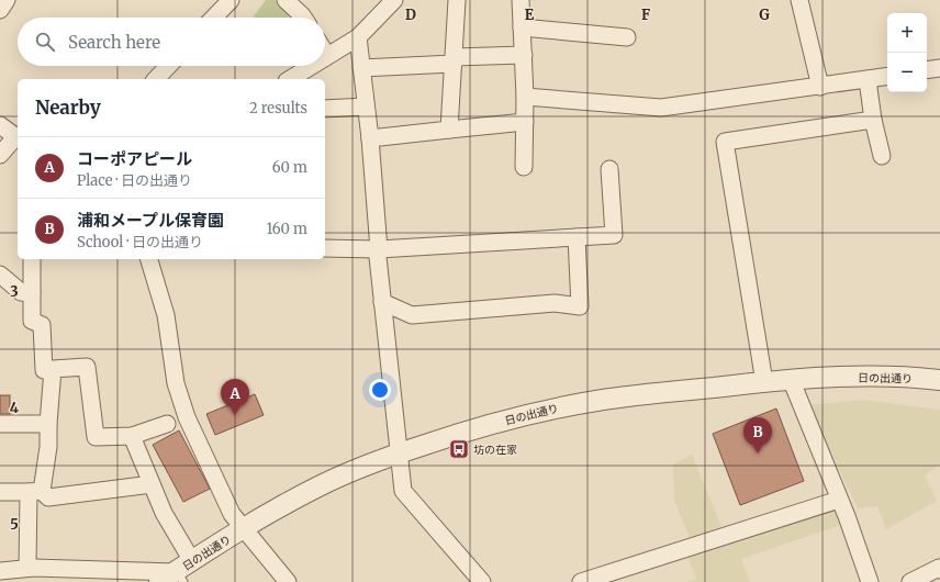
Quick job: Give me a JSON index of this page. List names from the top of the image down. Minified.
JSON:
{"streets":{"street":["日の出通り"]},"places":{"bus stop":["坊の在家"]},"page":{"map_buttons":["+","−"],"search":"Search here","heading":["Nearby","2 results"],"list":[{"mark":"A","name":"コーポアピール","note":"Place · 日の出通り","value":"60 m"},{"mark":"B","name":"浦和メープル保育園","note":"School · 日の出通り","value":"160 m"}],"pins":["A","B"]},"grid":{"columns":["D","E","F","G"],"rows":["3","4","5"]}}
